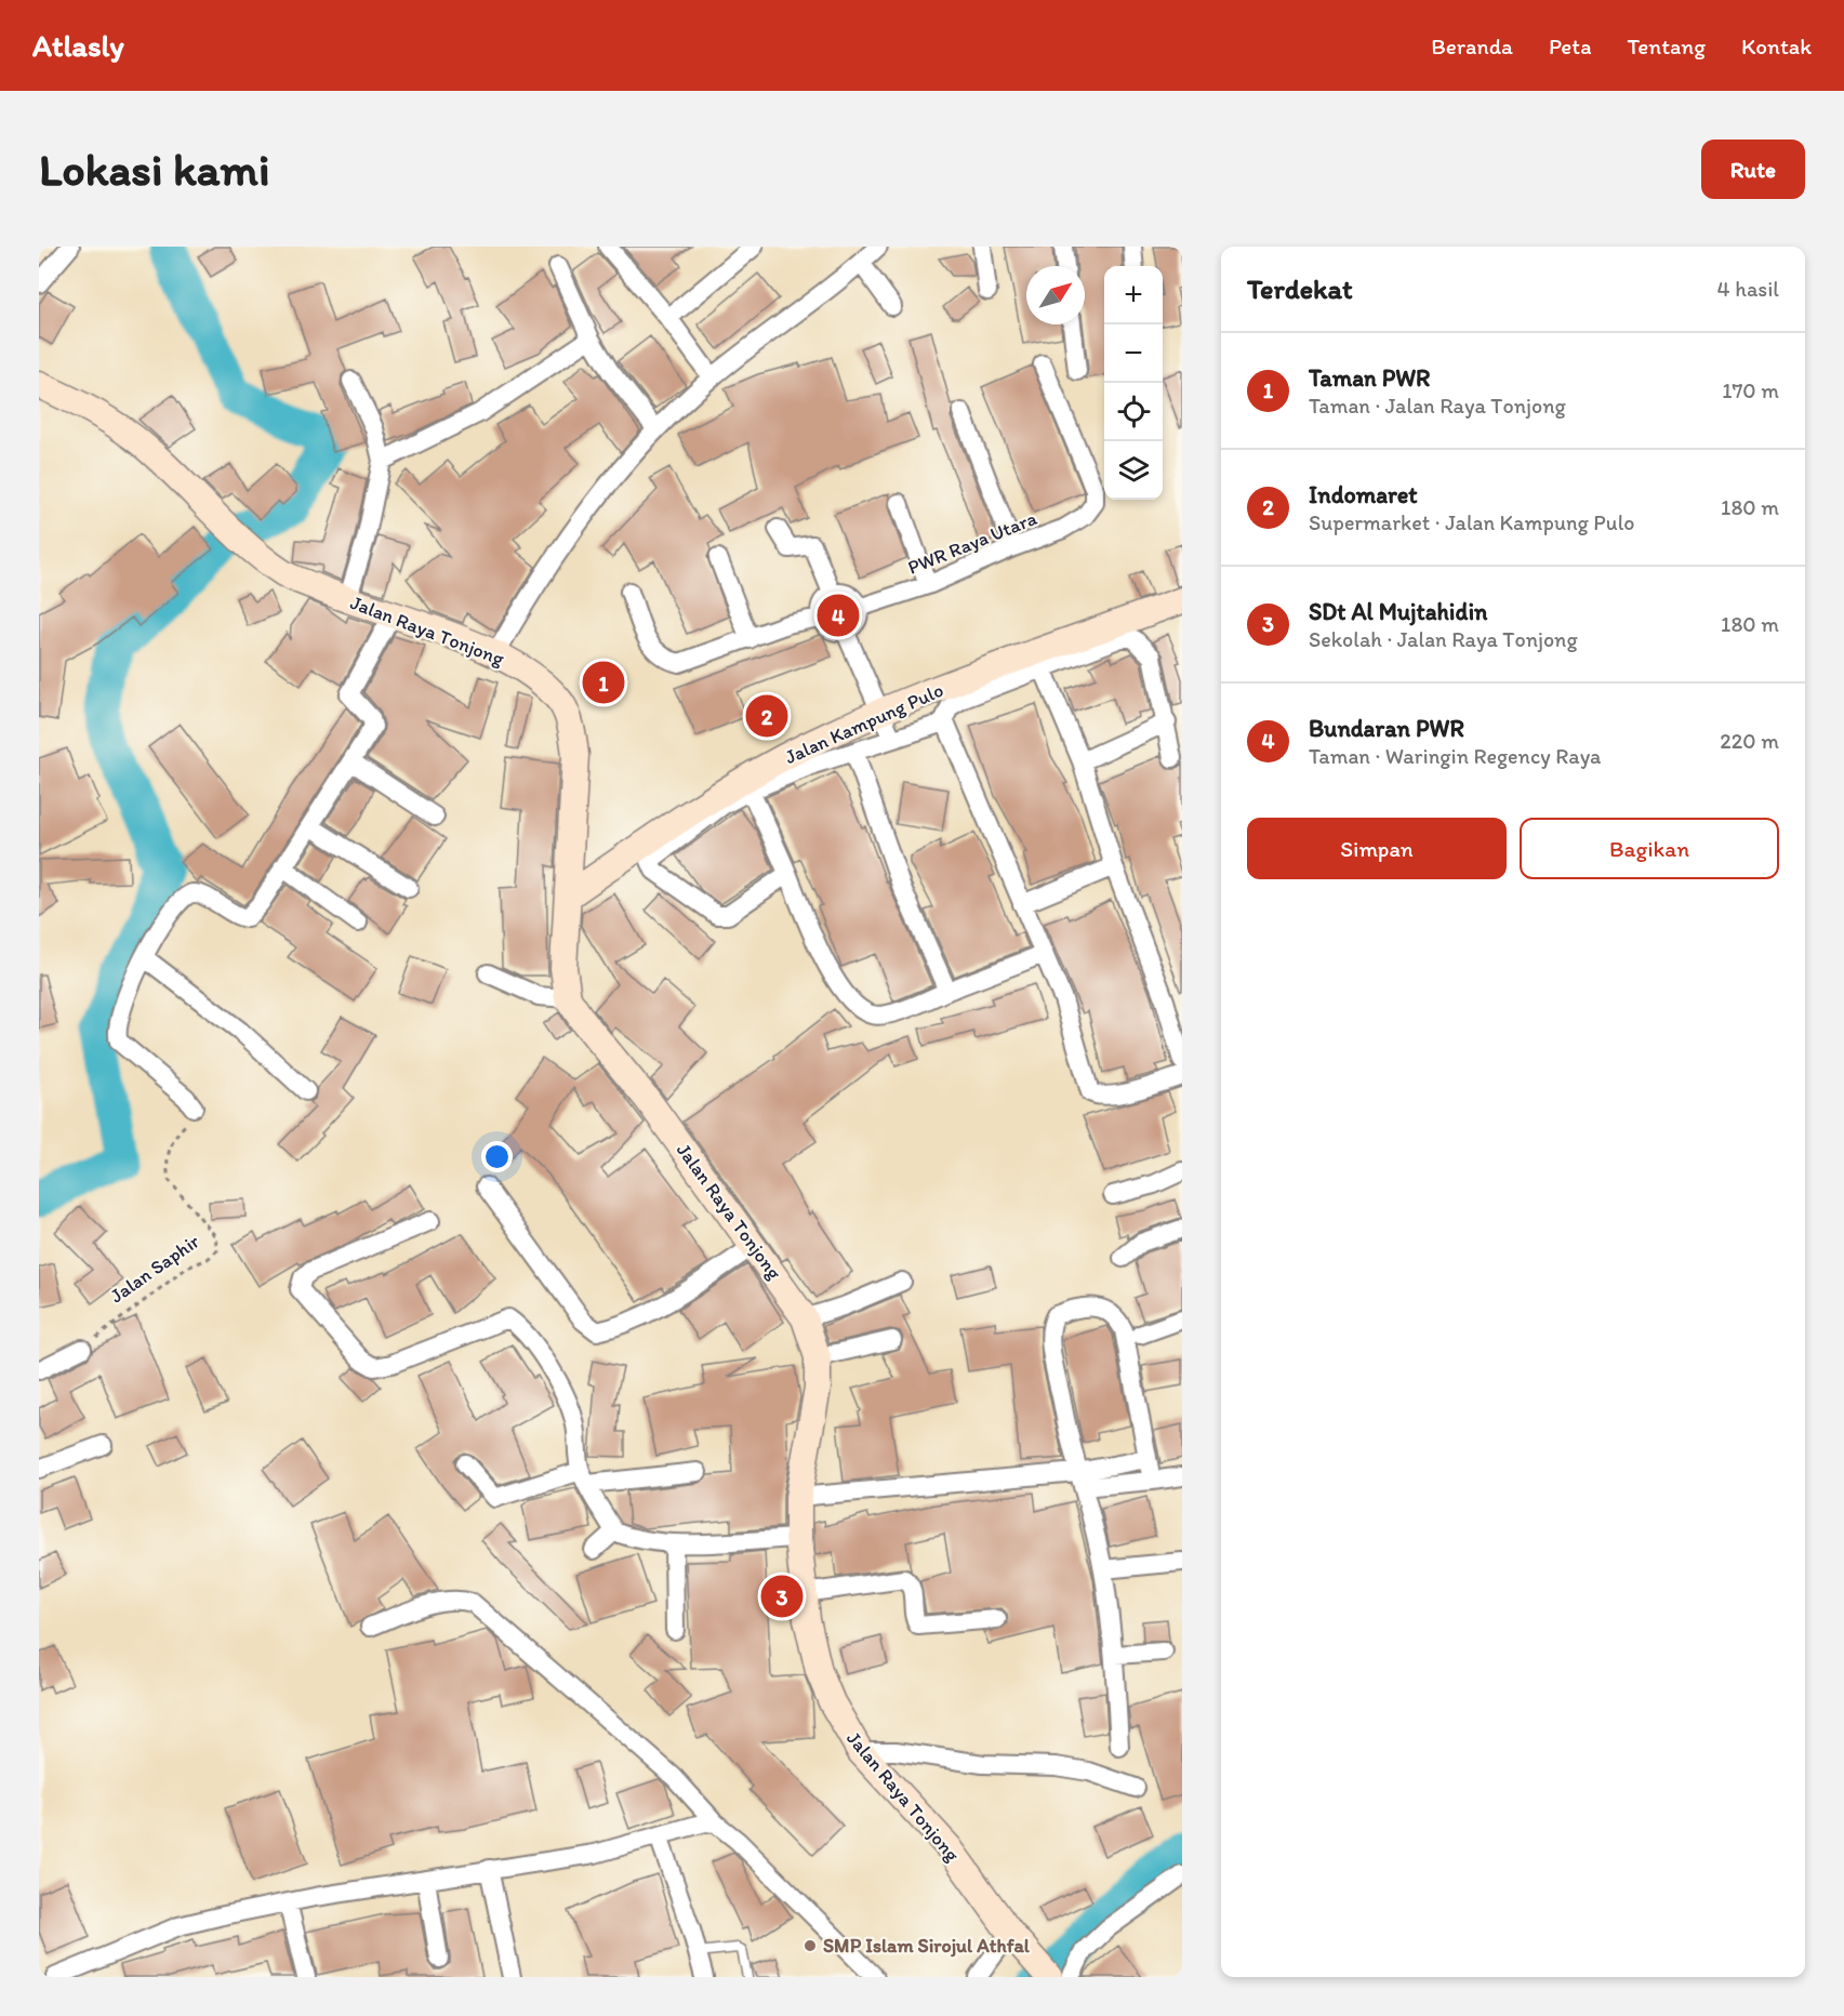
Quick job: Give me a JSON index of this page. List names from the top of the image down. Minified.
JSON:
{"streets":{"main road":["Jalan Raya Tonjong","Jalan Kampung Pulo"],"street":["PWR Raya Utara"],"path":["Jalan Saphir"]},"crossings":[["Jalan Raya Tonjong","Jalan Kampung Pulo"]],"places":["SMP Islam Sirojul Athfal"],"north":"top right","page":{"header":"Atlasly","nav":["Beranda","Peta","Tentang","Kontak"],"buttons":["Rute",["Simpan","Bagikan"]],"title":"Lokasi kami","heading":["Terdekat","4 hasil"],"map_buttons":["+","−"],"list":[{"mark":"1","name":"Taman PWR","note":"Taman · Jalan Raya Tonjong","value":"170 m"},{"mark":"2","name":"Indomaret","note":"Supermarket · Jalan Kampung Pulo","value":"180 m"},{"mark":"3","name":"SDt Al Mujtahidin","note":"Sekolah · Jalan Raya Tonjong","value":"180 m"},{"mark":"4","name":"Bundaran PWR","note":"Taman · Waringin Regency Raya","value":"220 m"}],"pins":["4","1","2","3"]}}
